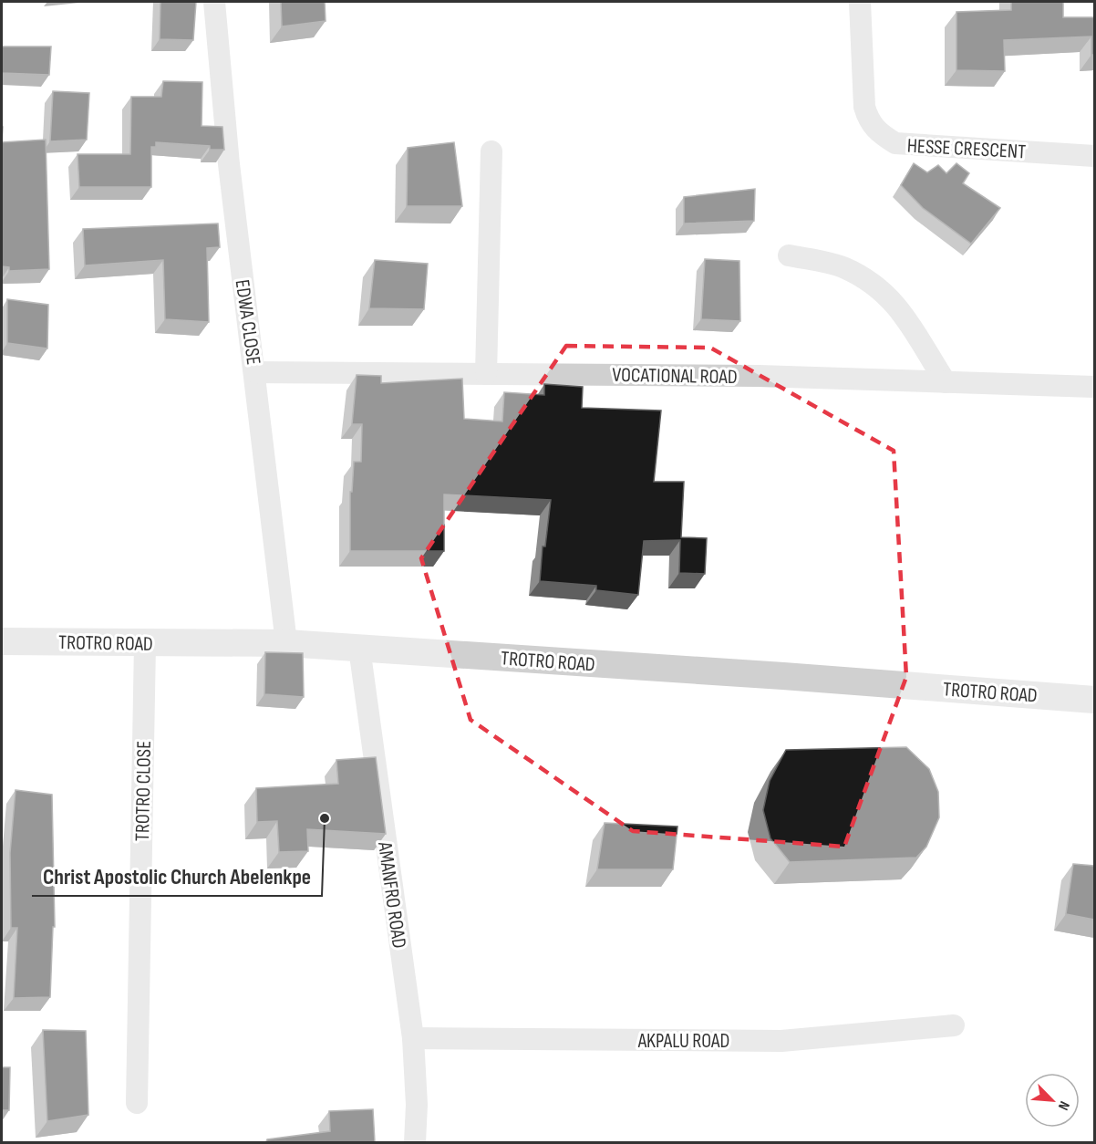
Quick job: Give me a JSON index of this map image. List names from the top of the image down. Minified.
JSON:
{"streets":{"street":["HESSE CRESCENT","EDWA CLOSE","VOCATIONAL ROAD","TROTRO ROAD","TROTRO CLOSE","AMANFRO ROAD","AKPALU ROAD"]},"crossings":[["EDWA CLOSE","VOCATIONAL ROAD"],["EDWA CLOSE","TROTRO ROAD"],["TROTRO ROAD","TROTRO CLOSE"],["TROTRO ROAD","AMANFRO ROAD"],["AMANFRO ROAD","AKPALU ROAD"]],"places":["Christ Apostolic Church Abelenkpe"],"north":"bottom right"}
